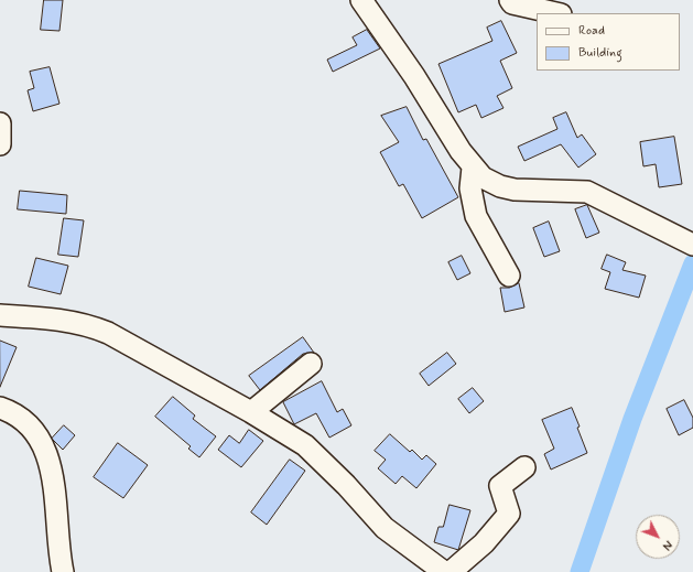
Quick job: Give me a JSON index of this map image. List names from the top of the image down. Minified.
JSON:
{"legend":["Road","Building"],"north":"bottom right"}
